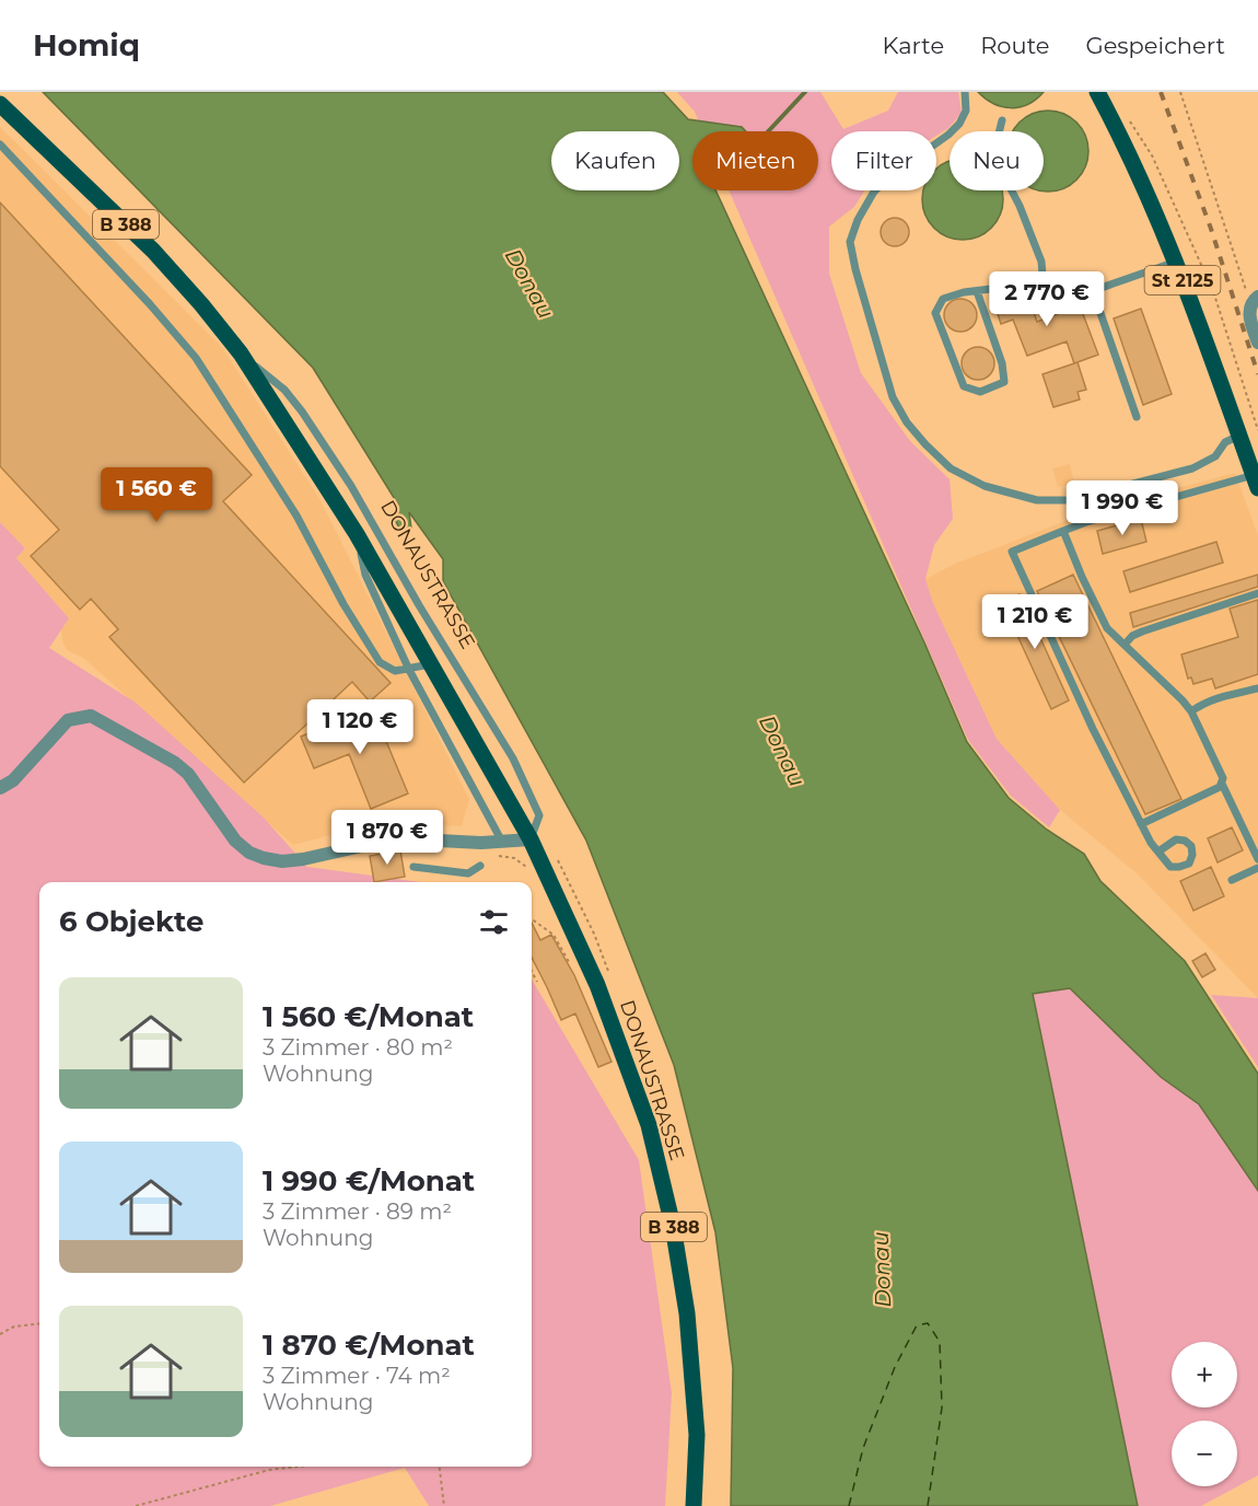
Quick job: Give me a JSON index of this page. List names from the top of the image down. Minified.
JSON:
{"streets":{"main road":["B 388","St 2125","DONAUSTRASSE"]},"water":["Donau"],"page":{"header":"Homiq","nav":["Karte","Route","Gespeichert"],"chip":["Kaufen","Mieten","Filter","Neu"],"price":["2 770 €","1 560 €","1 990 €","1 210 €","1 120 €","1 870 €"],"heading":"6 Objekte","list":[{"name":"1 560 €/Monat","note":"3 Zimmer · 80 m² · Wohnung"},{"name":"1 990 €/Monat","note":"3 Zimmer · 89 m² · Wohnung"},{"name":"1 870 €/Monat","note":"3 Zimmer · 74 m² · Wohnung"}],"map_buttons":["+","−"]}}
